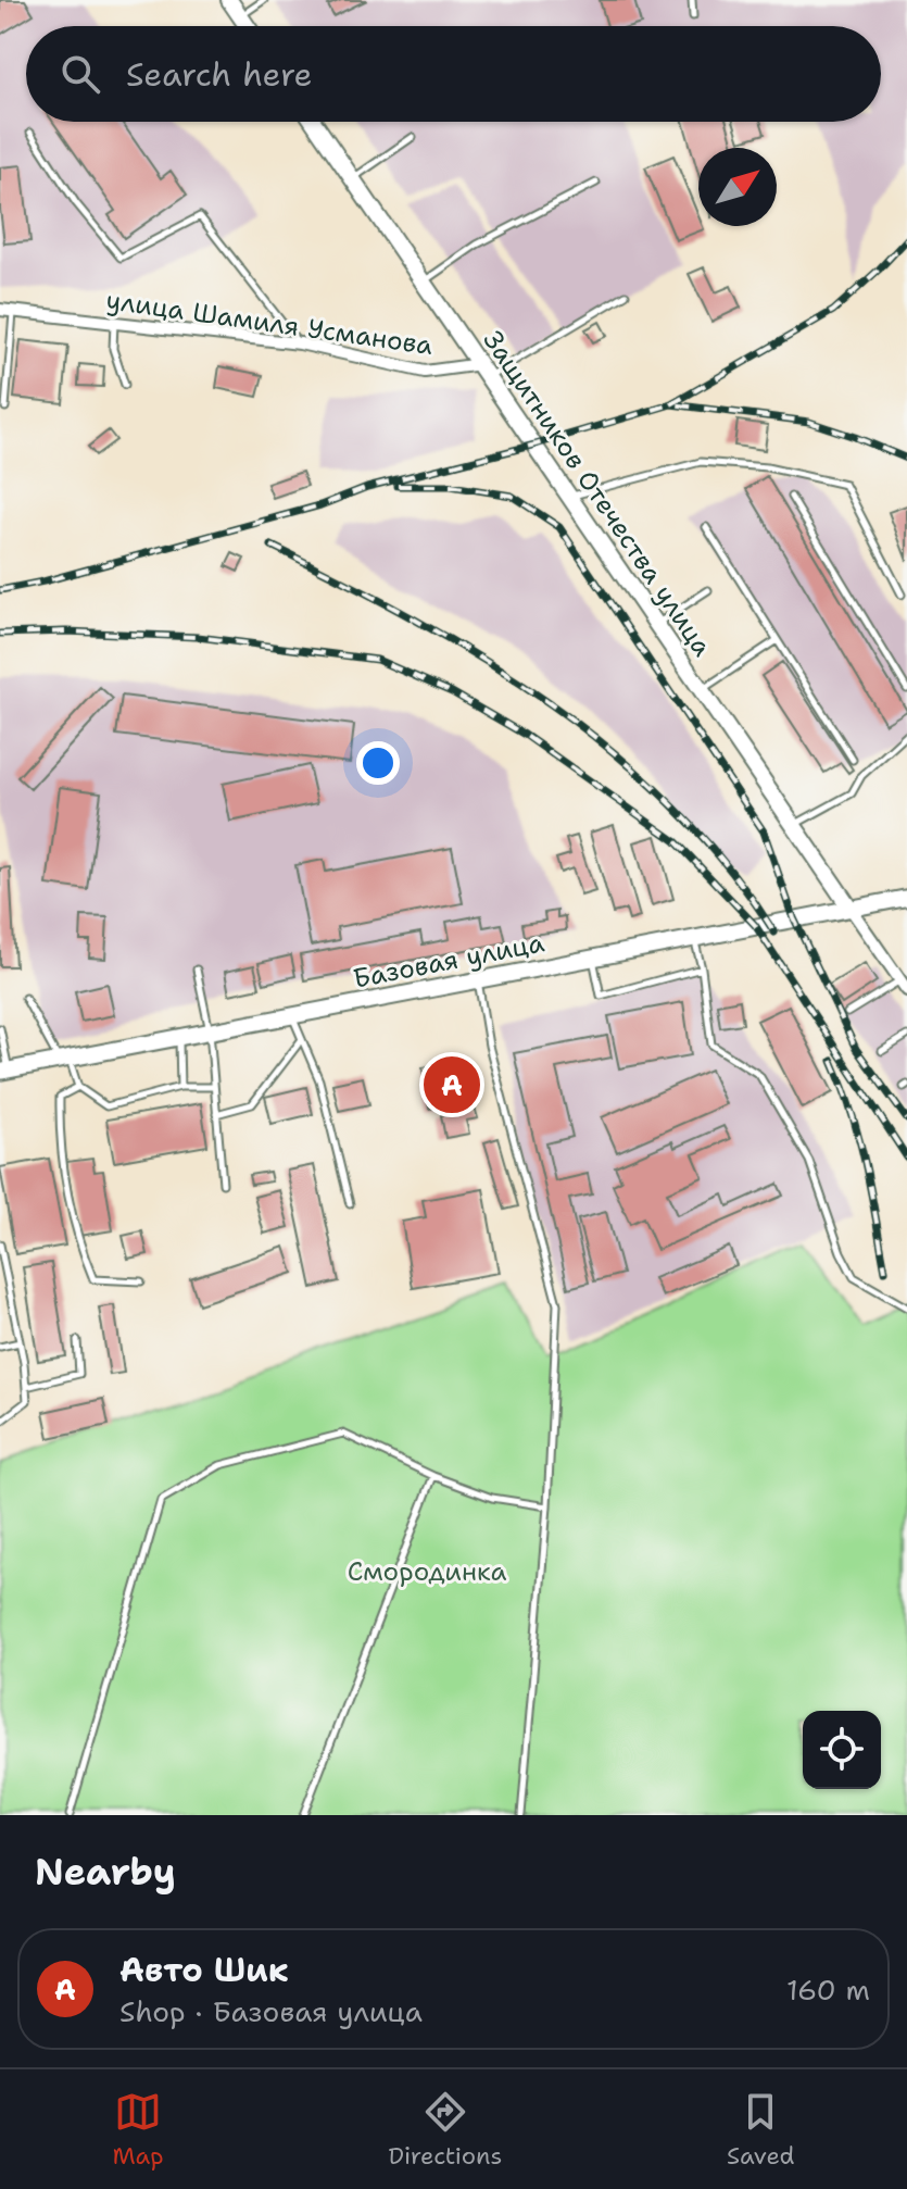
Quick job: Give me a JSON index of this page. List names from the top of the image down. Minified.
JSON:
{"streets":{"main road":["Защитников Отечества улица","Базовая улица"],"street":["улица Шамиля Усманова"]},"crossings":[["улица Шамиля Усманова","Защитников Отечества улица"],["Защитников Отечества улица","Базовая улица"]],"parks":["Смородинка"],"north":"top right","page":{"search":"Search here","pins":"A","heading":"Nearby","list":[{"mark":"A","name":"Авто Шик","note":"Shop · Базовая улица","value":"160 m"}],"nav":["Map","Directions","Saved"]}}
